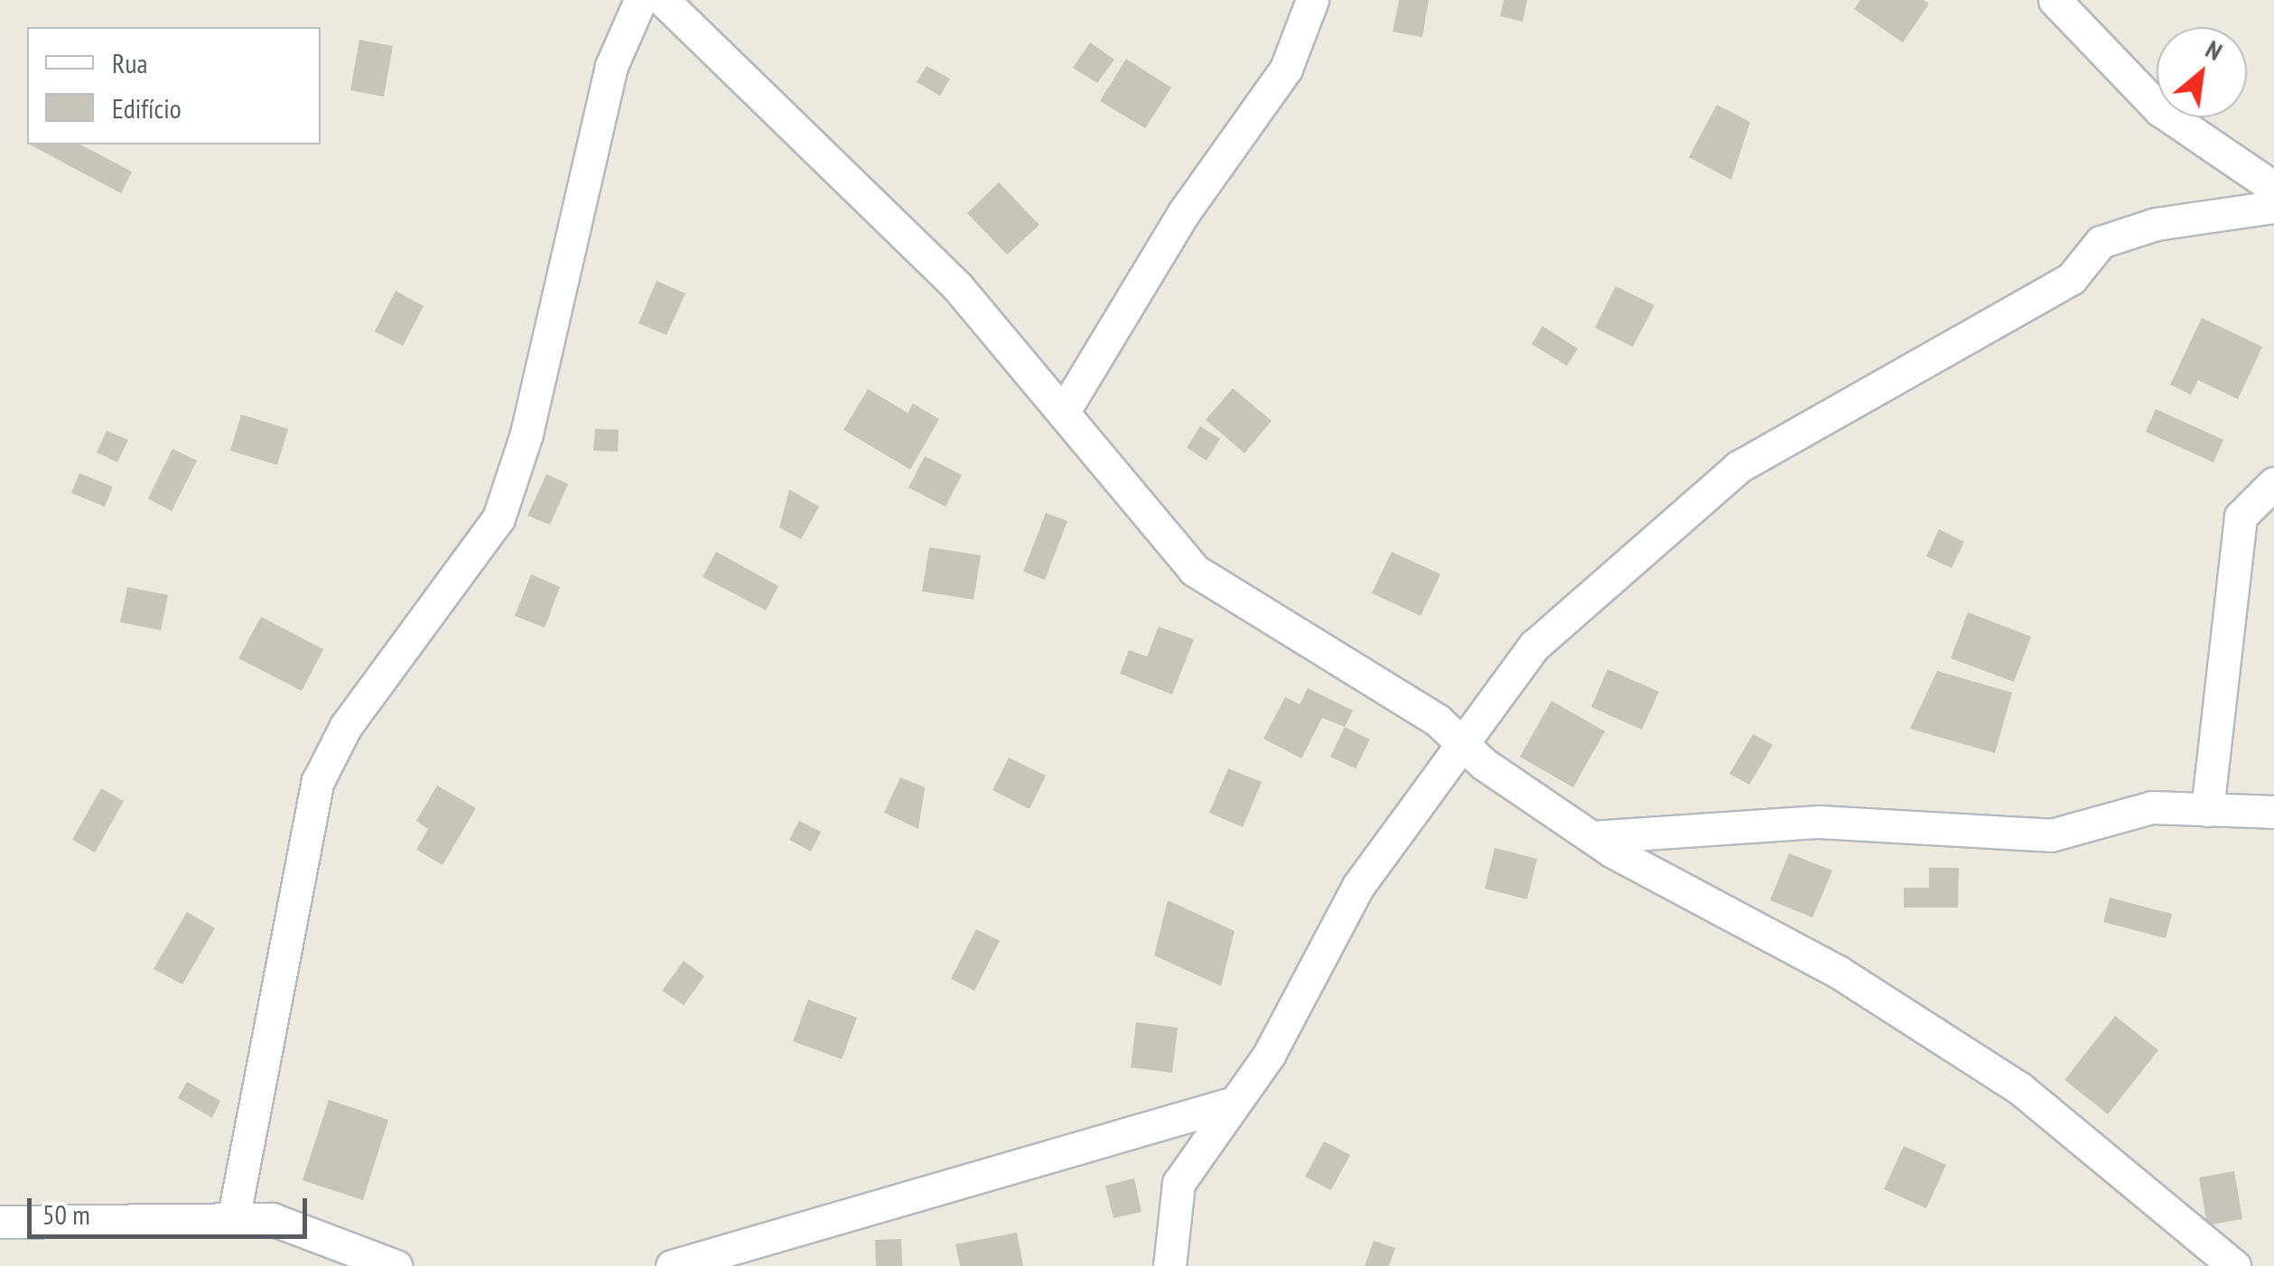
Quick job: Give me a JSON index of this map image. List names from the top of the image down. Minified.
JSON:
{"legend":["Rua","Edifício"],"scale_bar":"50 m","north":"top right"}
